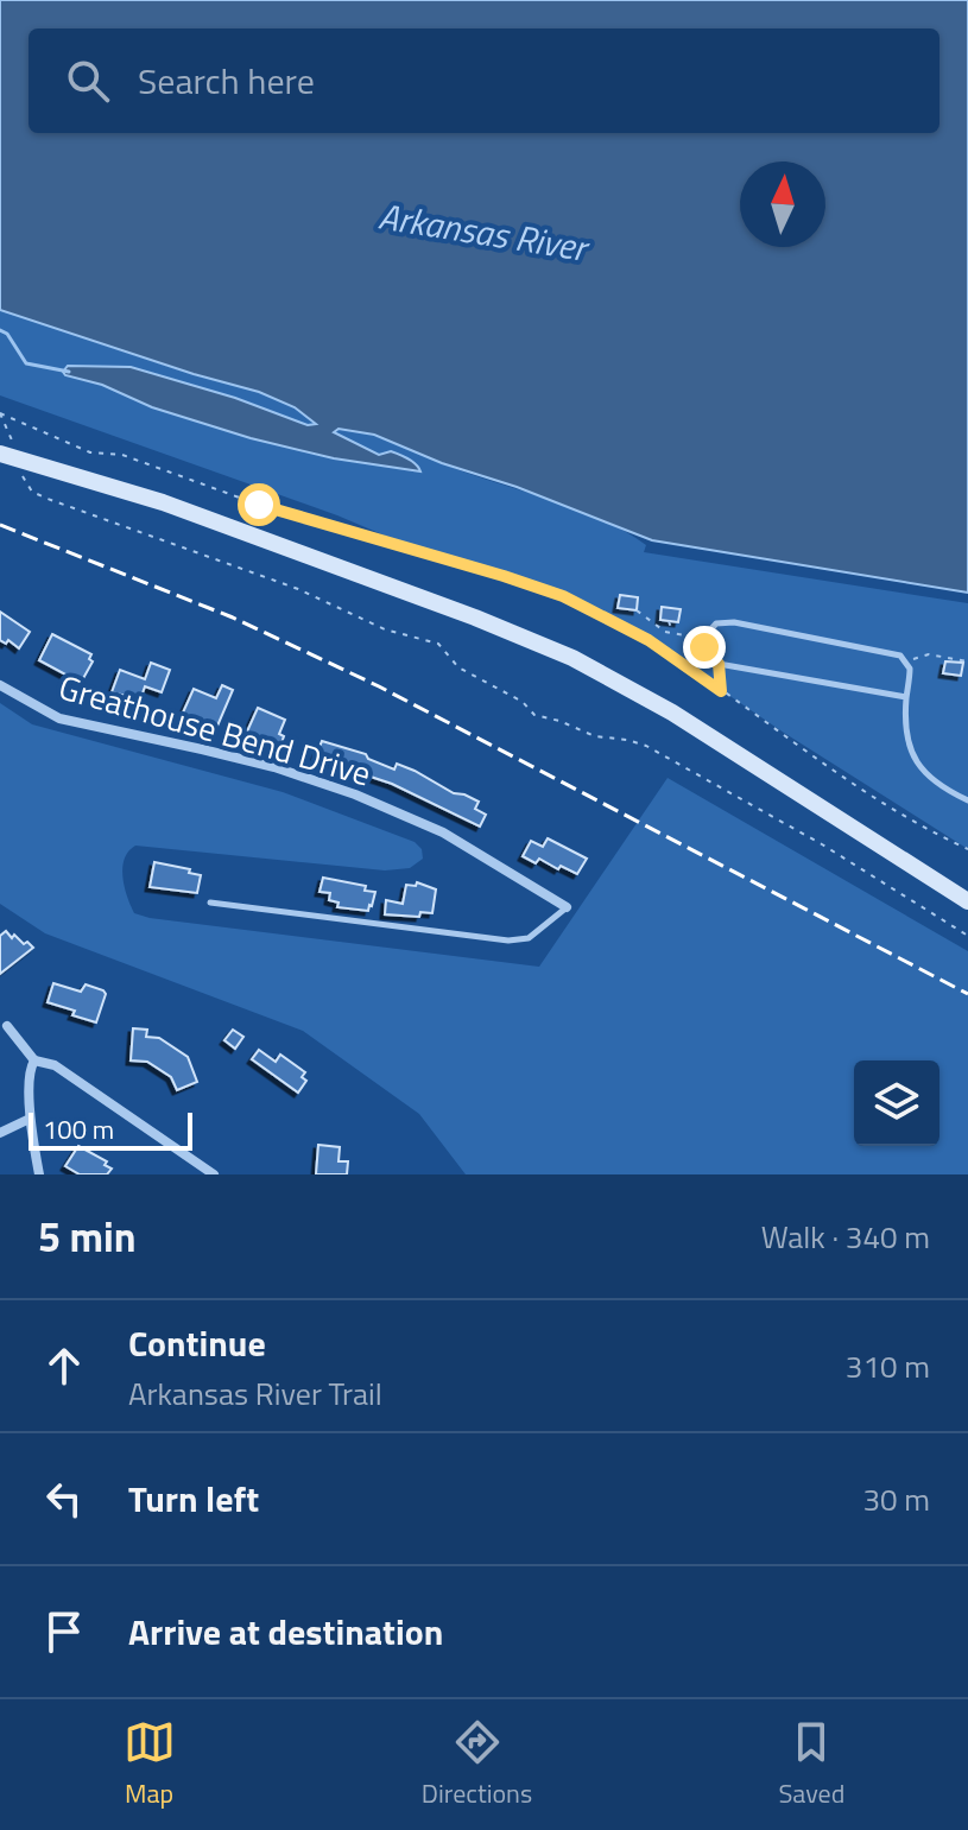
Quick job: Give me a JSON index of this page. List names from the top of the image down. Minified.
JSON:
{"streets":{"street":["Greathouse Bend Drive"]},"water":["Arkansas River"],"scale_bar":"100 m","north":"top","page":{"search":"Search here","scale":"100 m","heading":["5 min","Walk · 340 m"],"list":[["Continue","Arkansas River Trail","310 m"],["Turn left","30 m"],"Arrive at destination"],"nav":["Map","Directions","Saved"]}}
